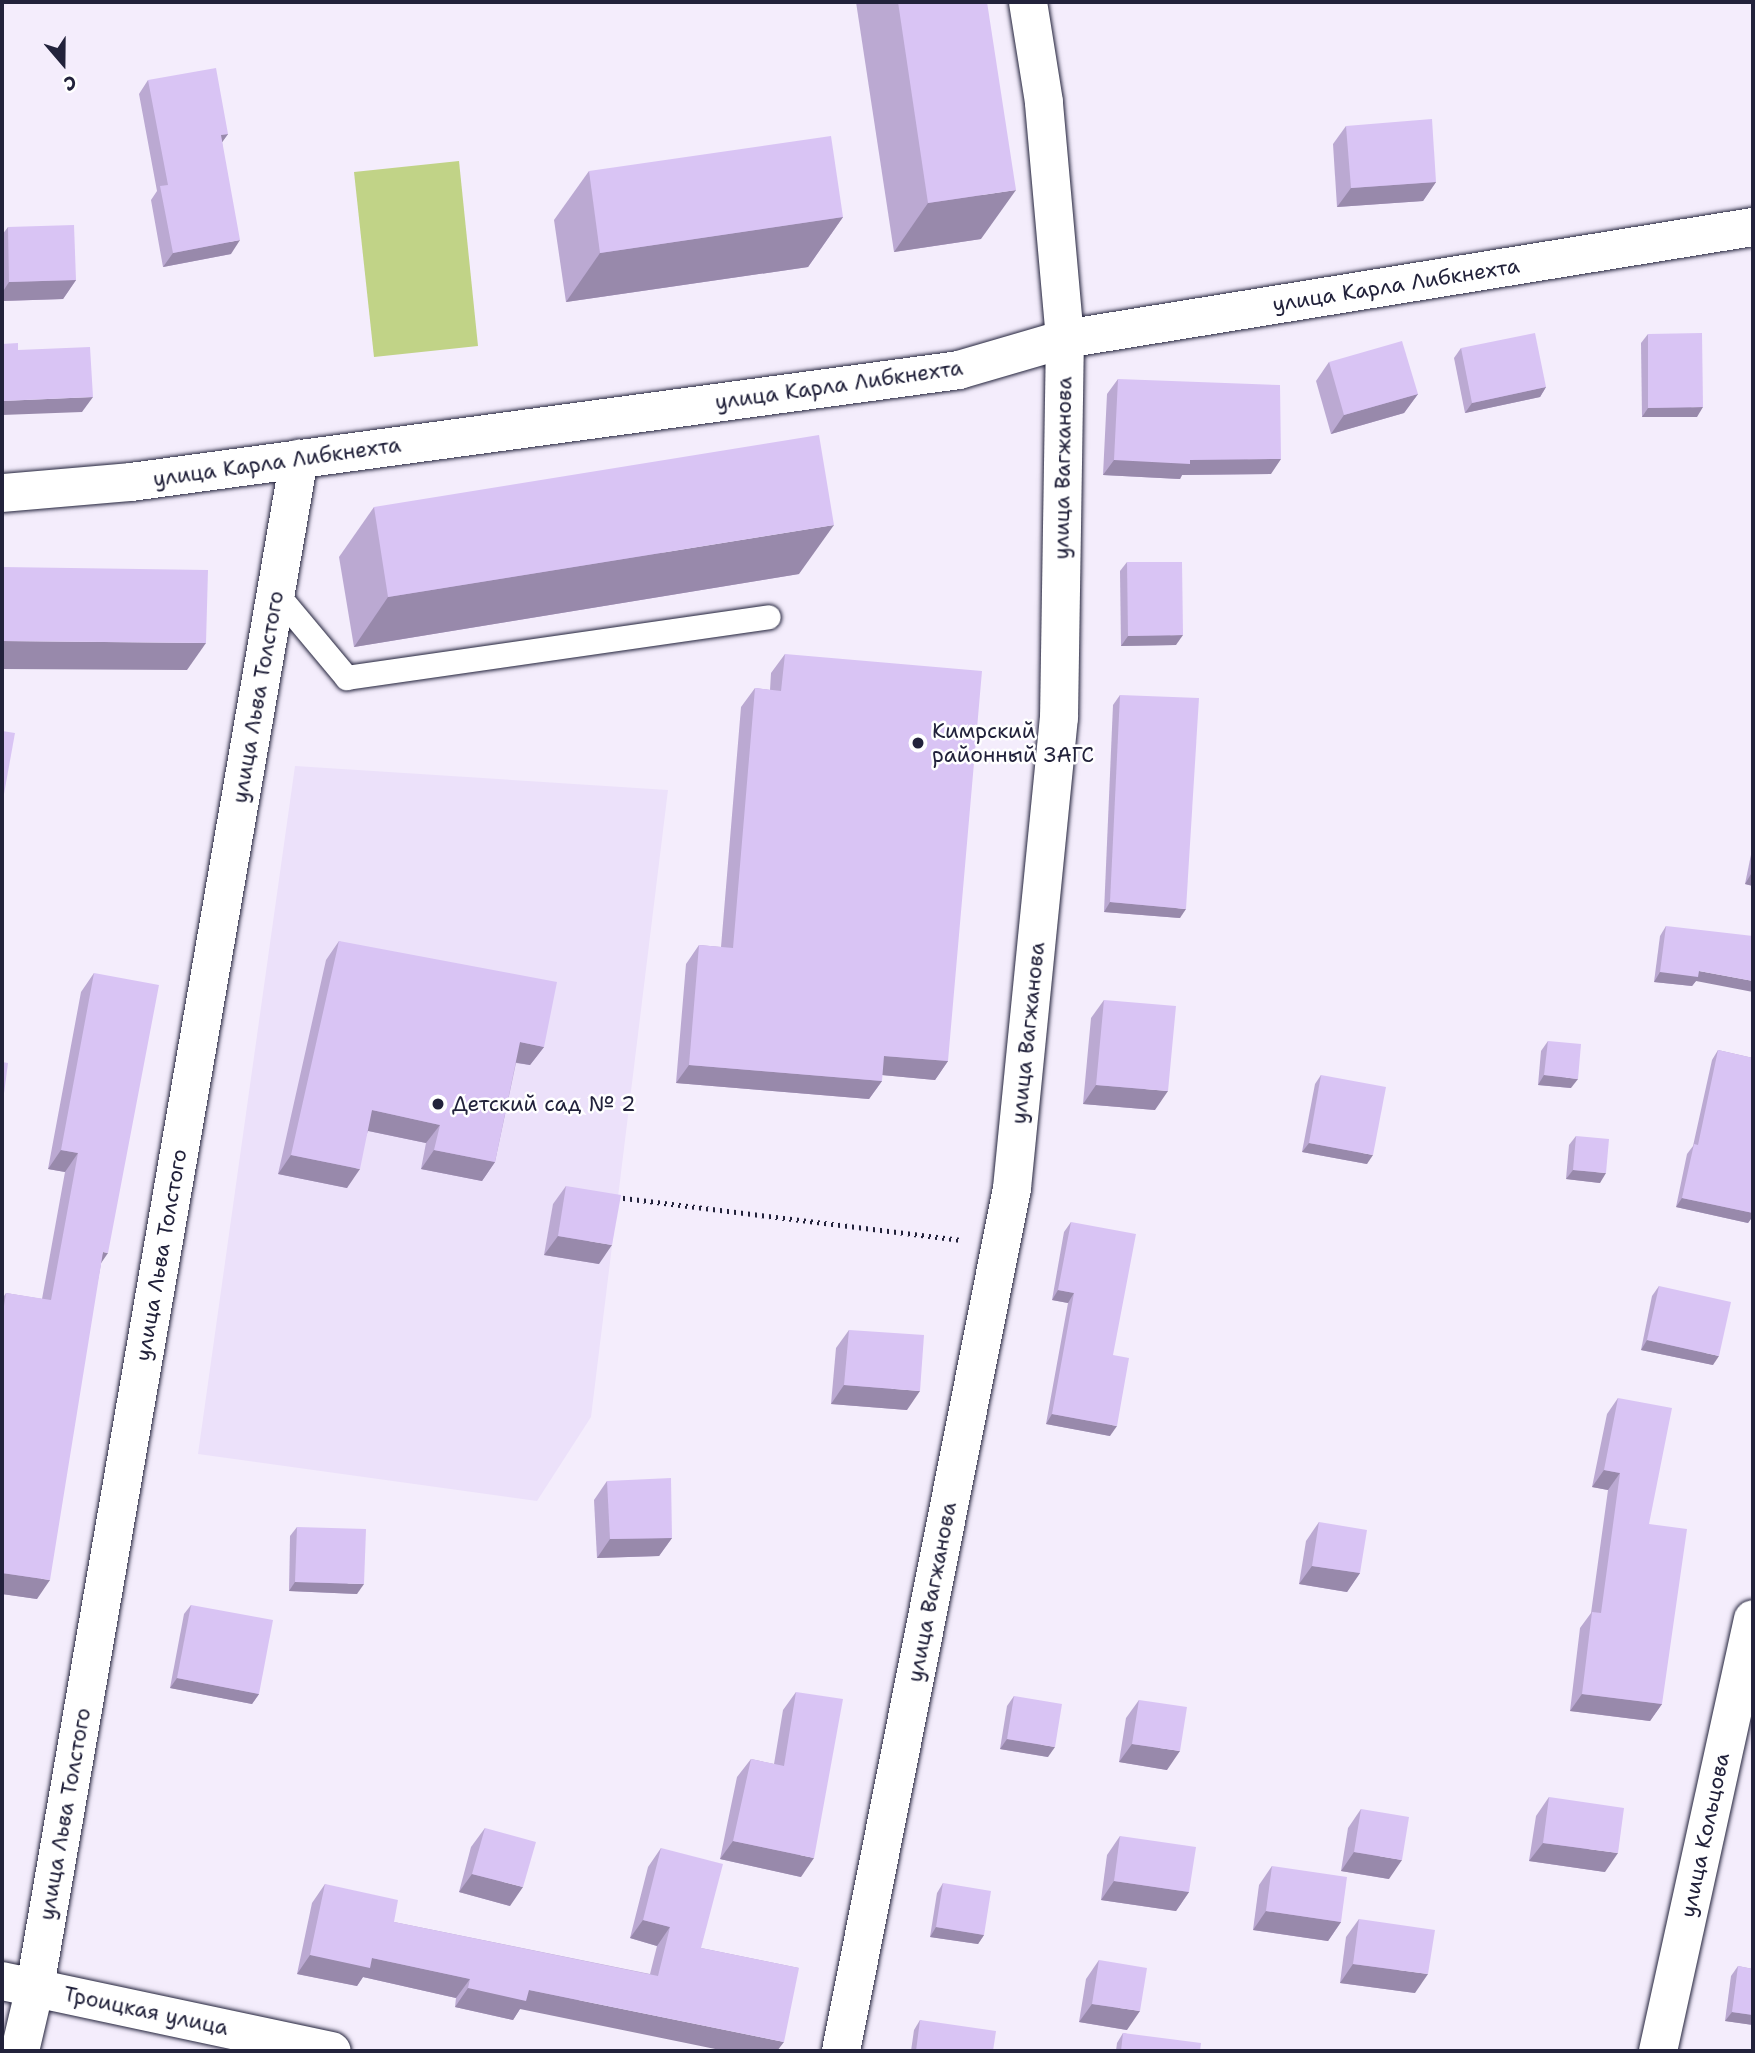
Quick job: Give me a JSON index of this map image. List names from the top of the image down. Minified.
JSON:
{"streets":{"street":["улица Карла Либкнехта","улица Вагжанова","улица Льва Толстого","улица Кольцова","Троицкая улица"]},"crossings":[["улица Карла Либкнехта","улица Вагжанова"],["улица Карла Либкнехта","улица Льва Толстого"],["улица Льва Толстого","Троицкая улица"]],"places":["Кимрский районный ЗАГС","Детский сад № 2"],"north":"bottom"}
